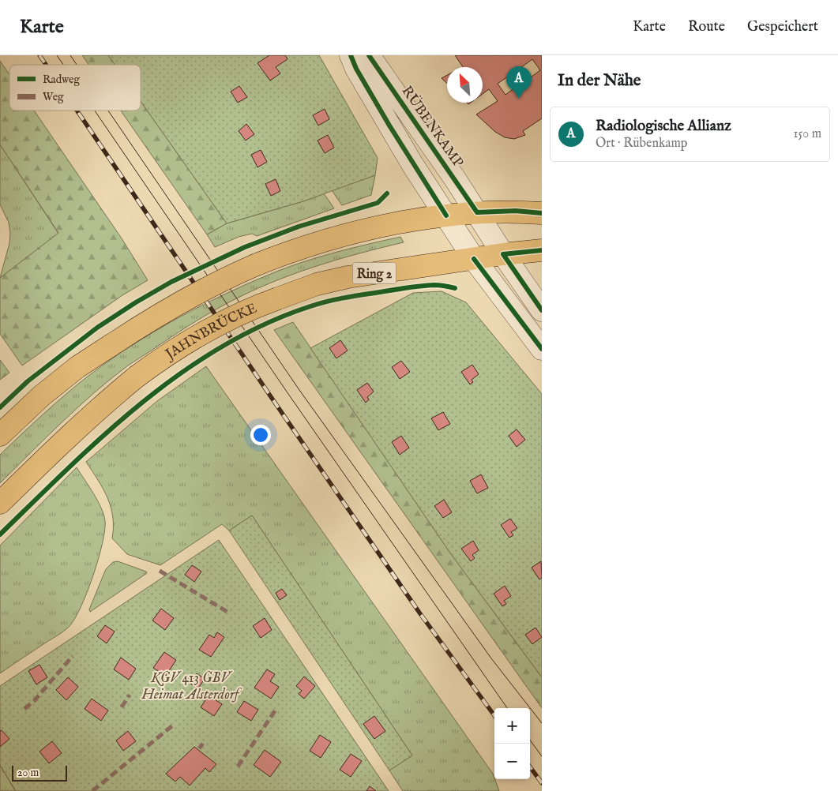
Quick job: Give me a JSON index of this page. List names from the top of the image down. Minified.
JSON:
{"streets":{"main road":["Ring 2","JAHNBRÜCKE"],"street":["RÜBENKAMP"]},"crossings":[["RÜBENKAMP","Ring 2"],["Ring 2","JAHNBRÜCKE"]],"parks":["KGV 413 GBV Heimat Alsterdorf"],"legend":["Radweg","Weg"],"scale_bar":"20 m","north":"top left","page":{"header":"Karte","nav":["Karte","Route","Gespeichert"],"heading":"In der Nähe","pins":"A","list":[{"mark":"A","name":"Radiologische Allianz","note":"Ort · Rübenkamp","value":"150 m"}],"map_buttons":["+","−"],"scale":"20 m"}}
